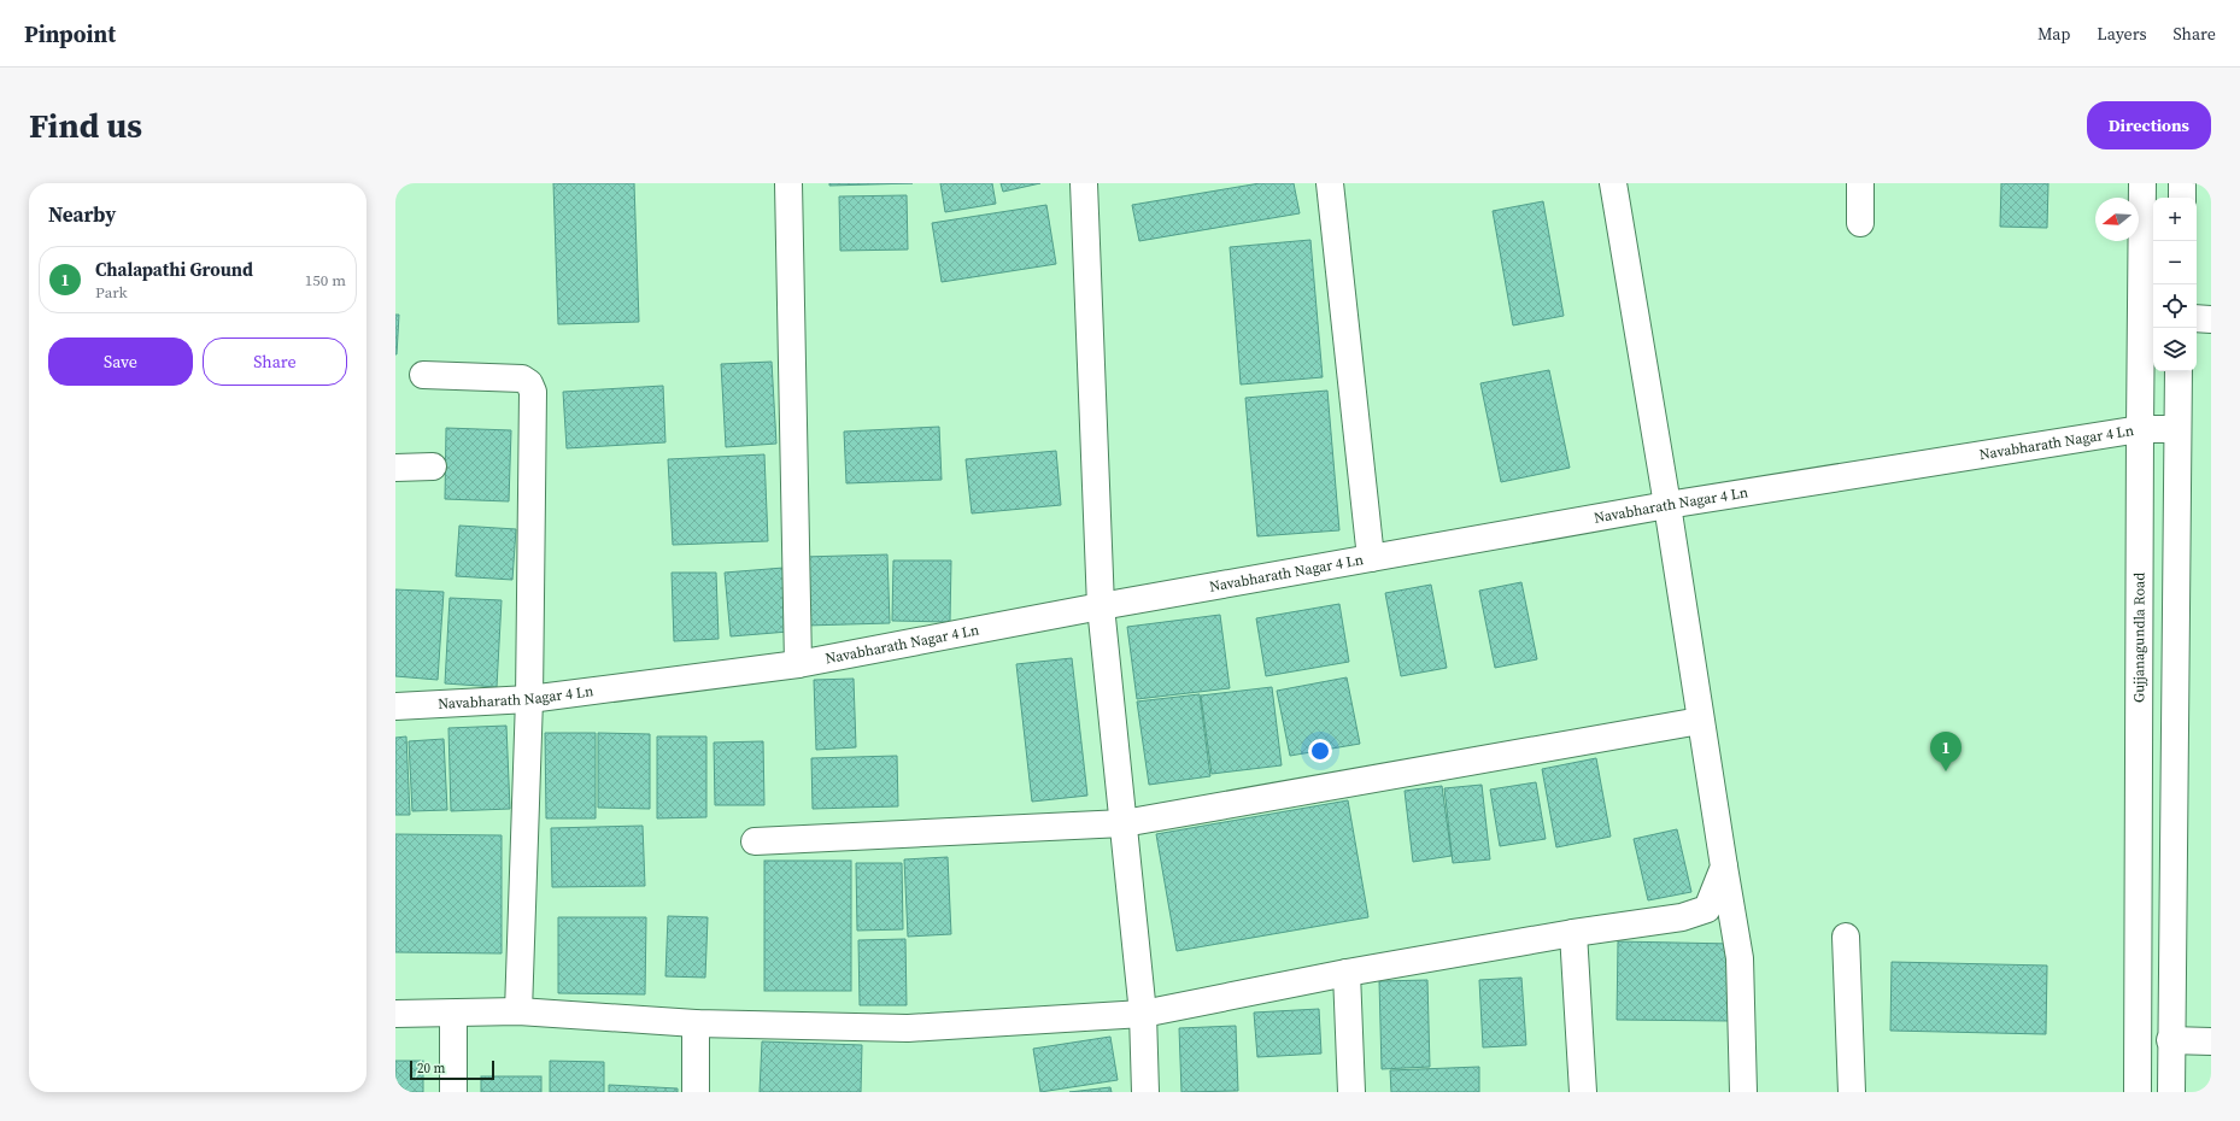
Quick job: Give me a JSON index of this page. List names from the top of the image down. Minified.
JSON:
{"streets":{"street":["Navabharath Nagar 4 Ln","Gujjanagundla Road"]},"crossings":[["Navabharath Nagar 4 Ln","Gujjanagundla Road"]],"scale_bar":"20 m","north":"left","page":{"header":"Pinpoint","nav":["Map","Layers","Share"],"buttons":["Directions",["Save","Share"]],"title":"Find us","heading":"Nearby","map_buttons":["+","−"],"list":[{"mark":"1","name":"Chalapathi Ground","note":"Park","value":"150 m"}],"pins":"1","scale":"20 m"}}
